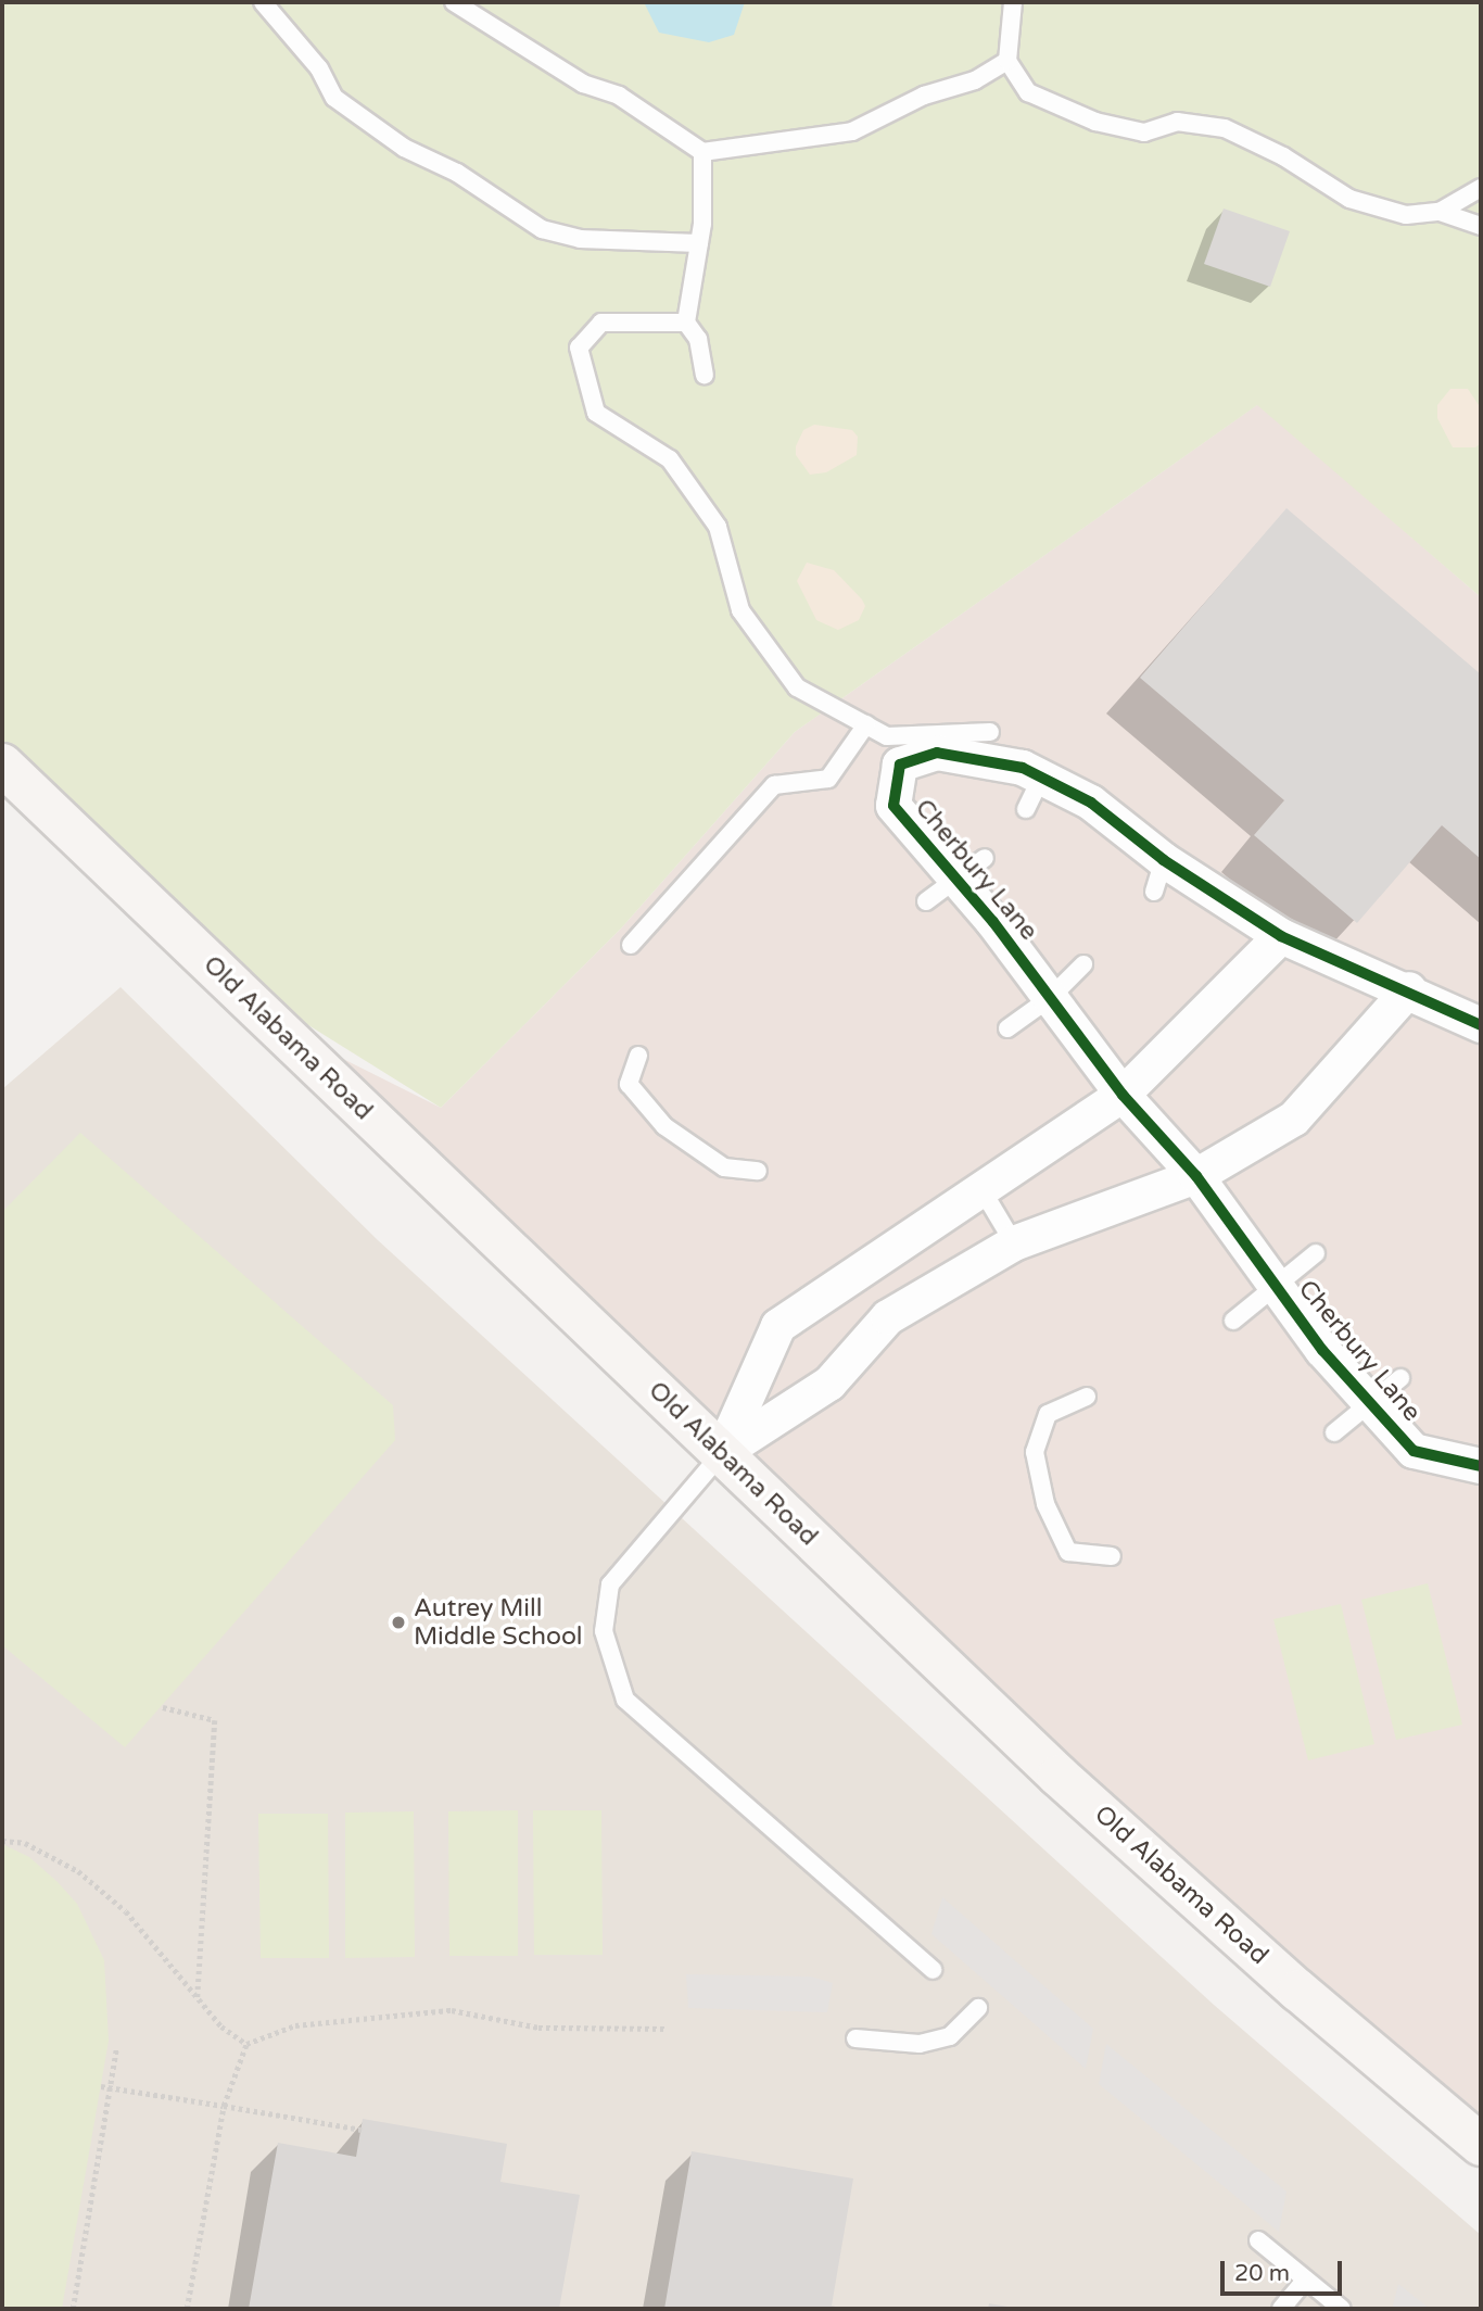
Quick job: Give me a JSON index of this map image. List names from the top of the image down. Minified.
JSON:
{"streets":{"main road":["Old Alabama Road"],"street":["Cherbury Lane"]},"places":["Autrey Mill Middle School"],"scale_bar":"20 m"}
